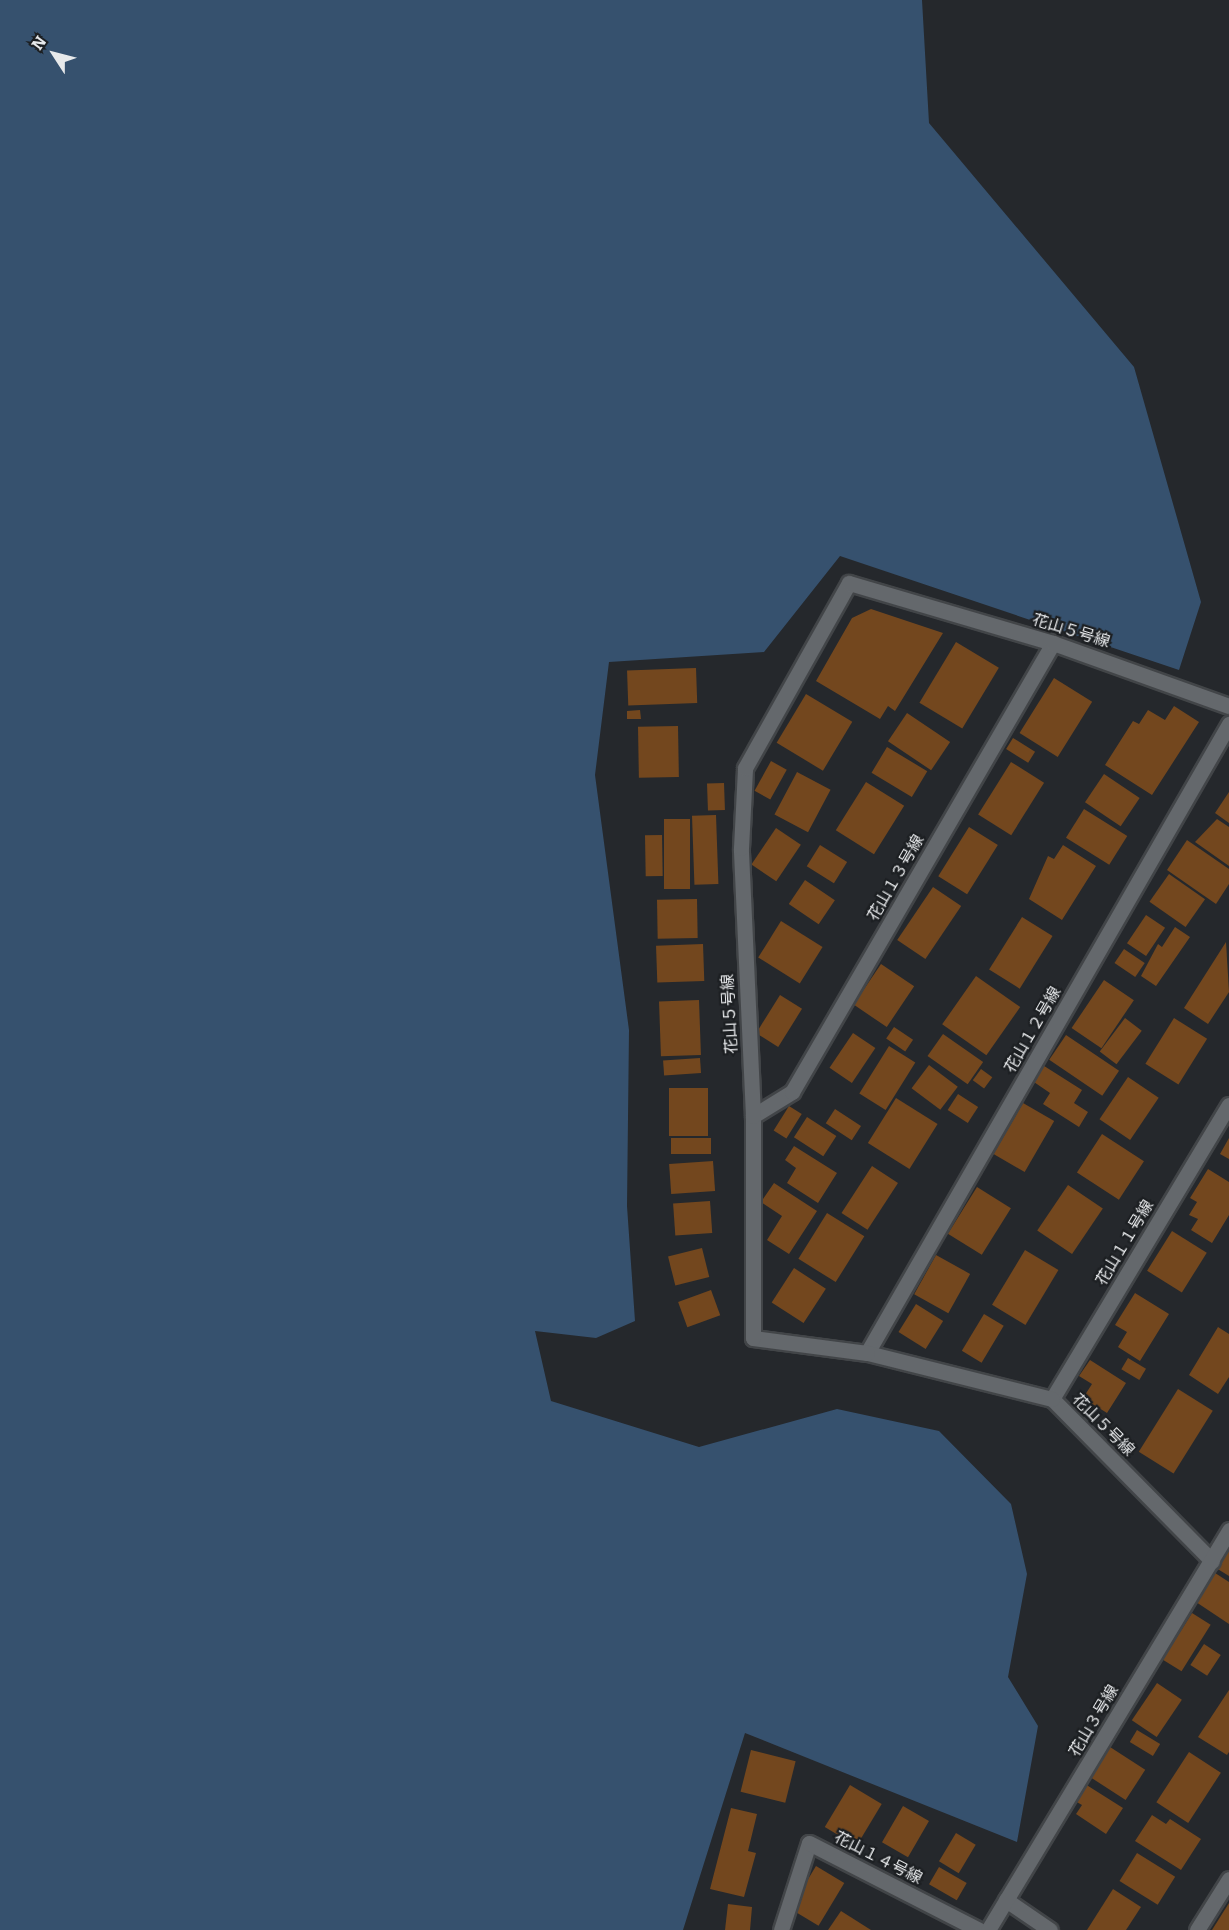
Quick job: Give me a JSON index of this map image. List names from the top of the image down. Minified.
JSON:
{"streets":{"street":["花山５号線","花山１３号線","花山１２号線","花山１１号線","花山３号線","花山１４号線"]},"crossings":[["花山５号線","花山１３号線"],["花山５号線","花山１２号線"],["花山５号線","花山１１号線"],["花山５号線","花山３号線"]],"north":"top left"}
